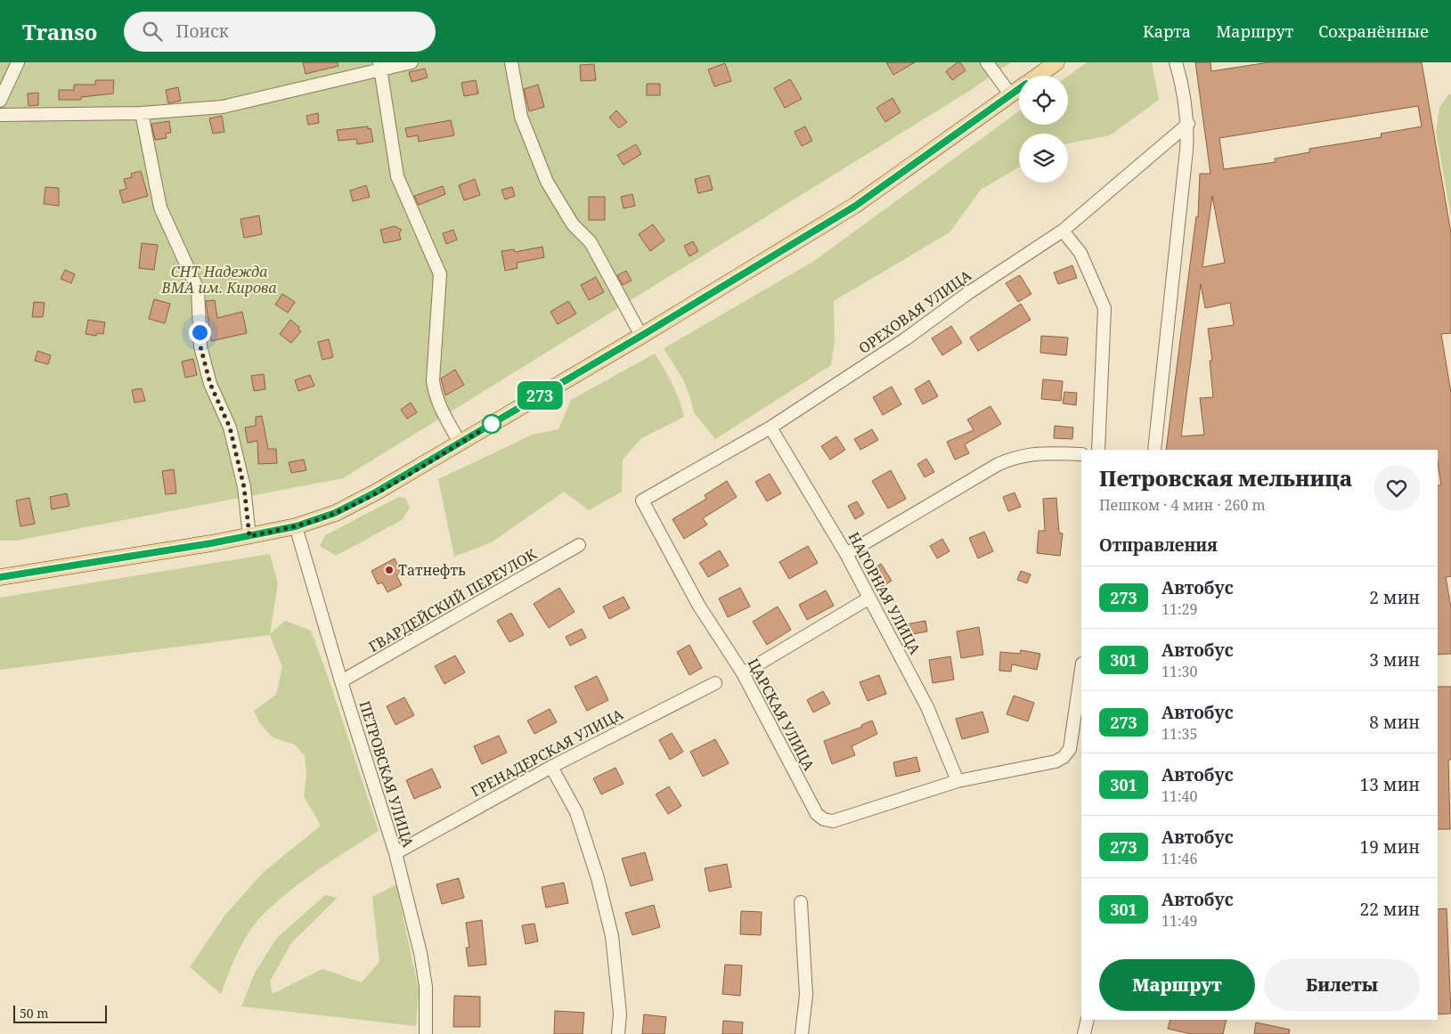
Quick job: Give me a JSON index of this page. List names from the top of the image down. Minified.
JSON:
{"streets":{"street":["ОРЕХОВАЯ УЛИЦА","НАГОРНАЯ УЛИЦА","ГВАРДЕЙСКИЙ ПЕРЕУЛОК","ЦАРСКАЯ УЛИЦА","ГРЕНАДЕРСКАЯ УЛИЦА","ПЕТРОВСКАЯ УЛИЦА"]},"crossings":[["ОРЕХОВАЯ УЛИЦА","НАГОРНАЯ УЛИЦА"],["ОРЕХОВАЯ УЛИЦА","ЦАРСКАЯ УЛИЦА"],["НАГОРНАЯ УЛИЦА","ЦАРСКАЯ УЛИЦА"],["ГВАРДЕЙСКИЙ ПЕРЕУЛОК","ПЕТРОВСКАЯ УЛИЦА"],["ГРЕНАДЕРСКАЯ УЛИЦА","ПЕТРОВСКАЯ УЛИЦА"]],"parks":["СНТ Надежда ВМА им. Кирова"],"places":["Татнефть"],"lines":["bus line 273"],"scale_bar":"50 m","page":{"header":"Transo","search":"Поиск","nav":["Карта","Маршрут","Сохранённые"],"on_map":"273","heading":[["Петровская мельница","Пешком · 4 мин · 260 m"],"Отправления"],"list":[{"mark":"273","name":"Автобус","note":"11:29","value":"2 мин"},{"mark":"301","name":"Автобус","note":"11:30","value":"3 мин"},{"mark":"273","name":"Автобус","note":"11:35","value":"8 мин"},{"mark":"301","name":"Автобус","note":"11:40","value":"13 мин"},{"mark":"273","name":"Автобус","note":"11:46","value":"19 мин"},{"mark":"301","name":"Автобус","note":"11:49","value":"22 мин"}],"buttons":["Маршрут","Билеты"],"scale":"50 m"}}
